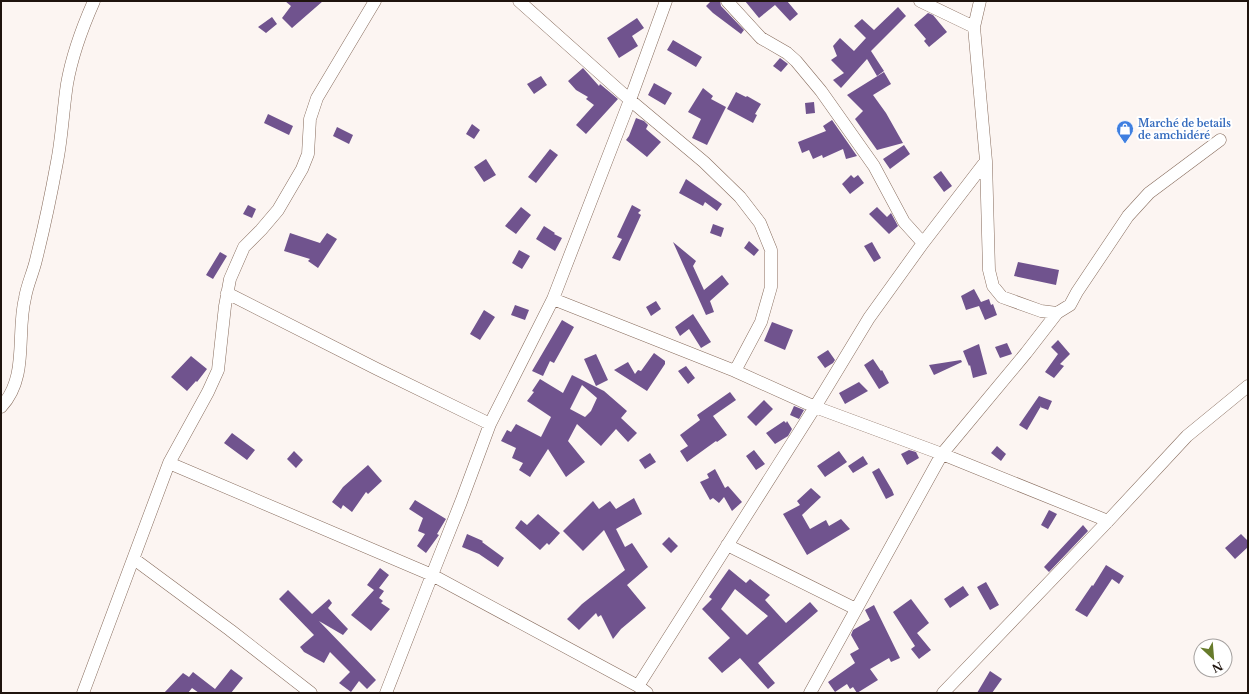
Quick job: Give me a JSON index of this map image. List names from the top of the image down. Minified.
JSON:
{"places":{"shop":["Marché de betails de amchidéré"]},"north":"bottom right"}
